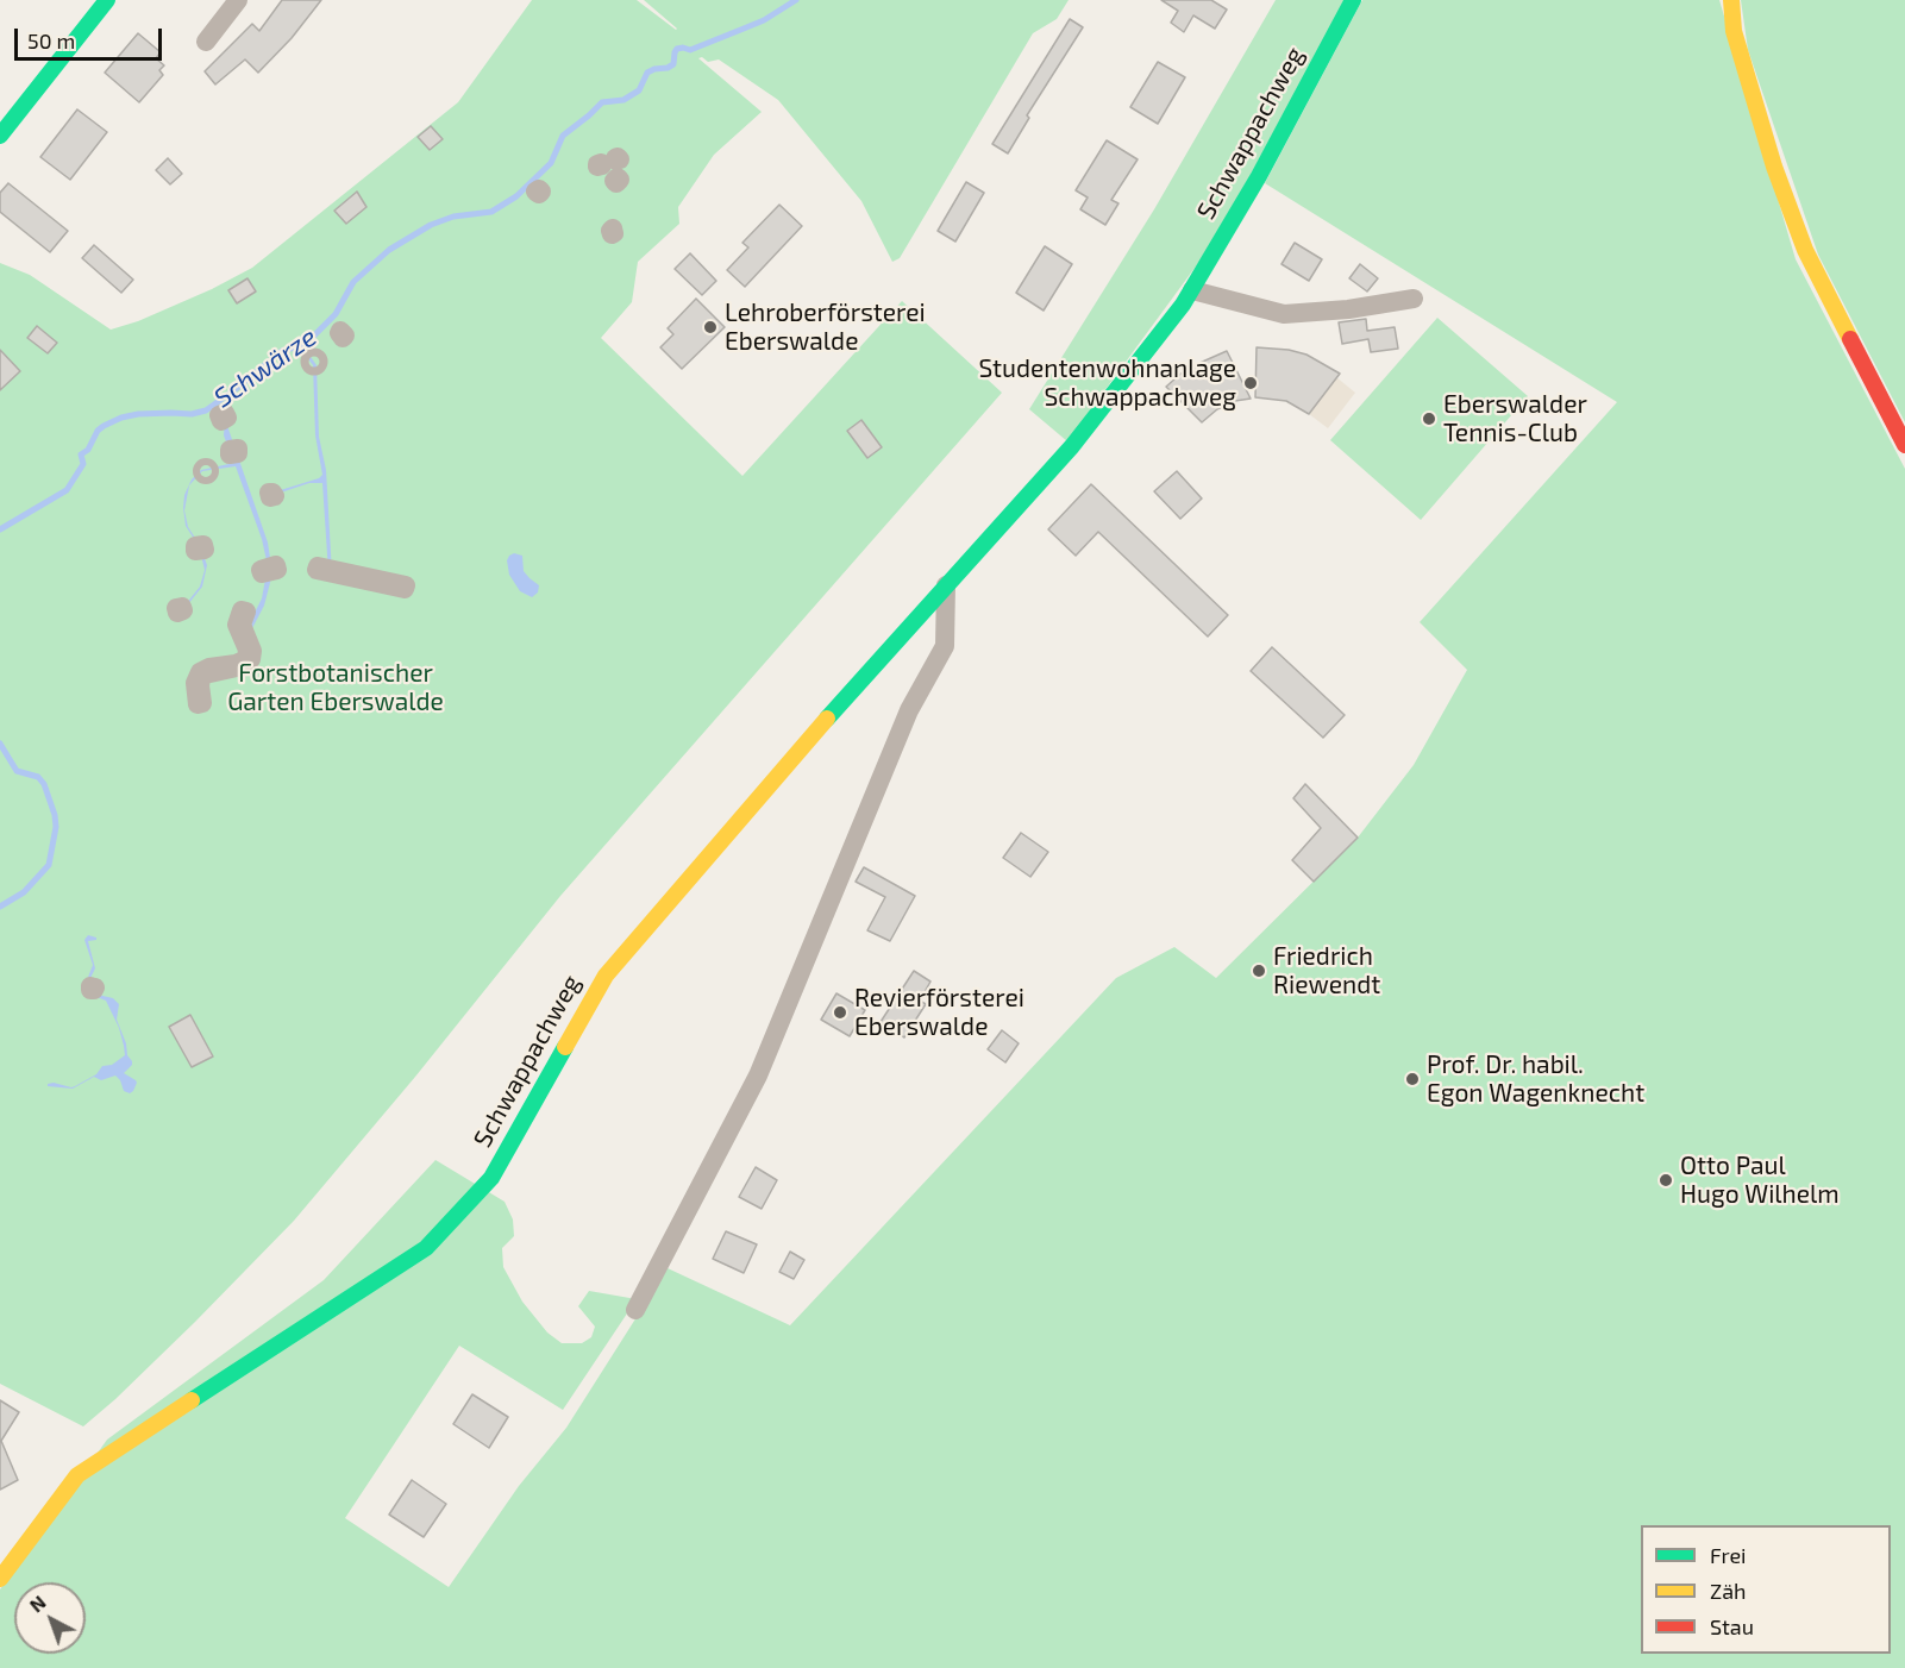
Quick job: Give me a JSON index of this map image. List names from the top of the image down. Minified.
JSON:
{"streets":{"street":["Schwappachweg"]},"water":["Schwärze"],"parks":["Forstbotanischer Garten Eberswalde"],"places":["Lehroberförsterei Eberswalde","Studentenwohnanlage Schwappachweg","Eberswalder Tennis-Club","Friedrich Riewendt","Revierförsterei Eberswalde","Prof. Dr. habil. Egon Wagenknecht","Otto Paul Hugo Wilhelm"],"legend":["Frei","Zäh","Stau"],"scale_bar":"50 m","north":"top left"}
